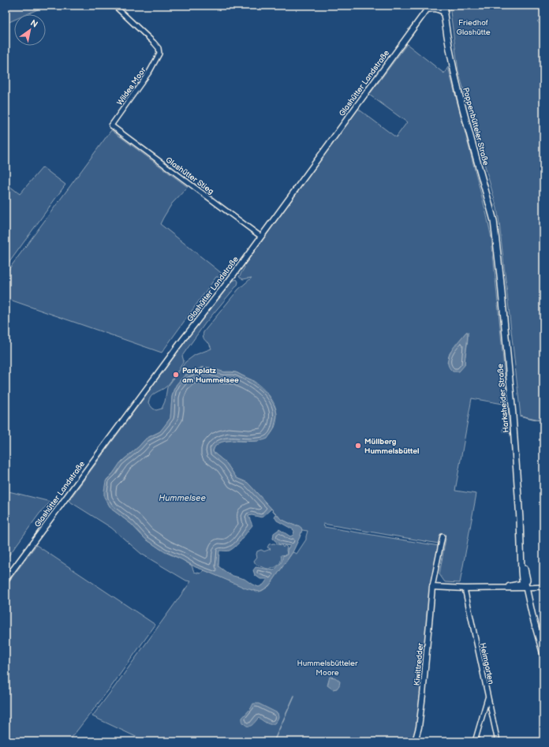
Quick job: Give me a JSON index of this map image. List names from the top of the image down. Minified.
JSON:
{"streets":{"main road":["Poppenbütteler Straße","Harksheider Straße"],"street":["Glashütter Landstraße","Wildes Moor","Glashütter Stieg","Heimgarten","Kiwittredder"]},"crossings":[["Glashütter Landstraße","Glashütter Stieg"],["Wildes Moor","Glashütter Stieg"],["Poppenbütteler Straße","Harksheider Straße"]],"water":["Hummelsee"],"parks":["Friedhof Glashütte","Hummelsbütteler Moore"],"places":["Parkplatz am Hummelsee","Müllberg Hummelsbüttel"],"north":"top right"}
